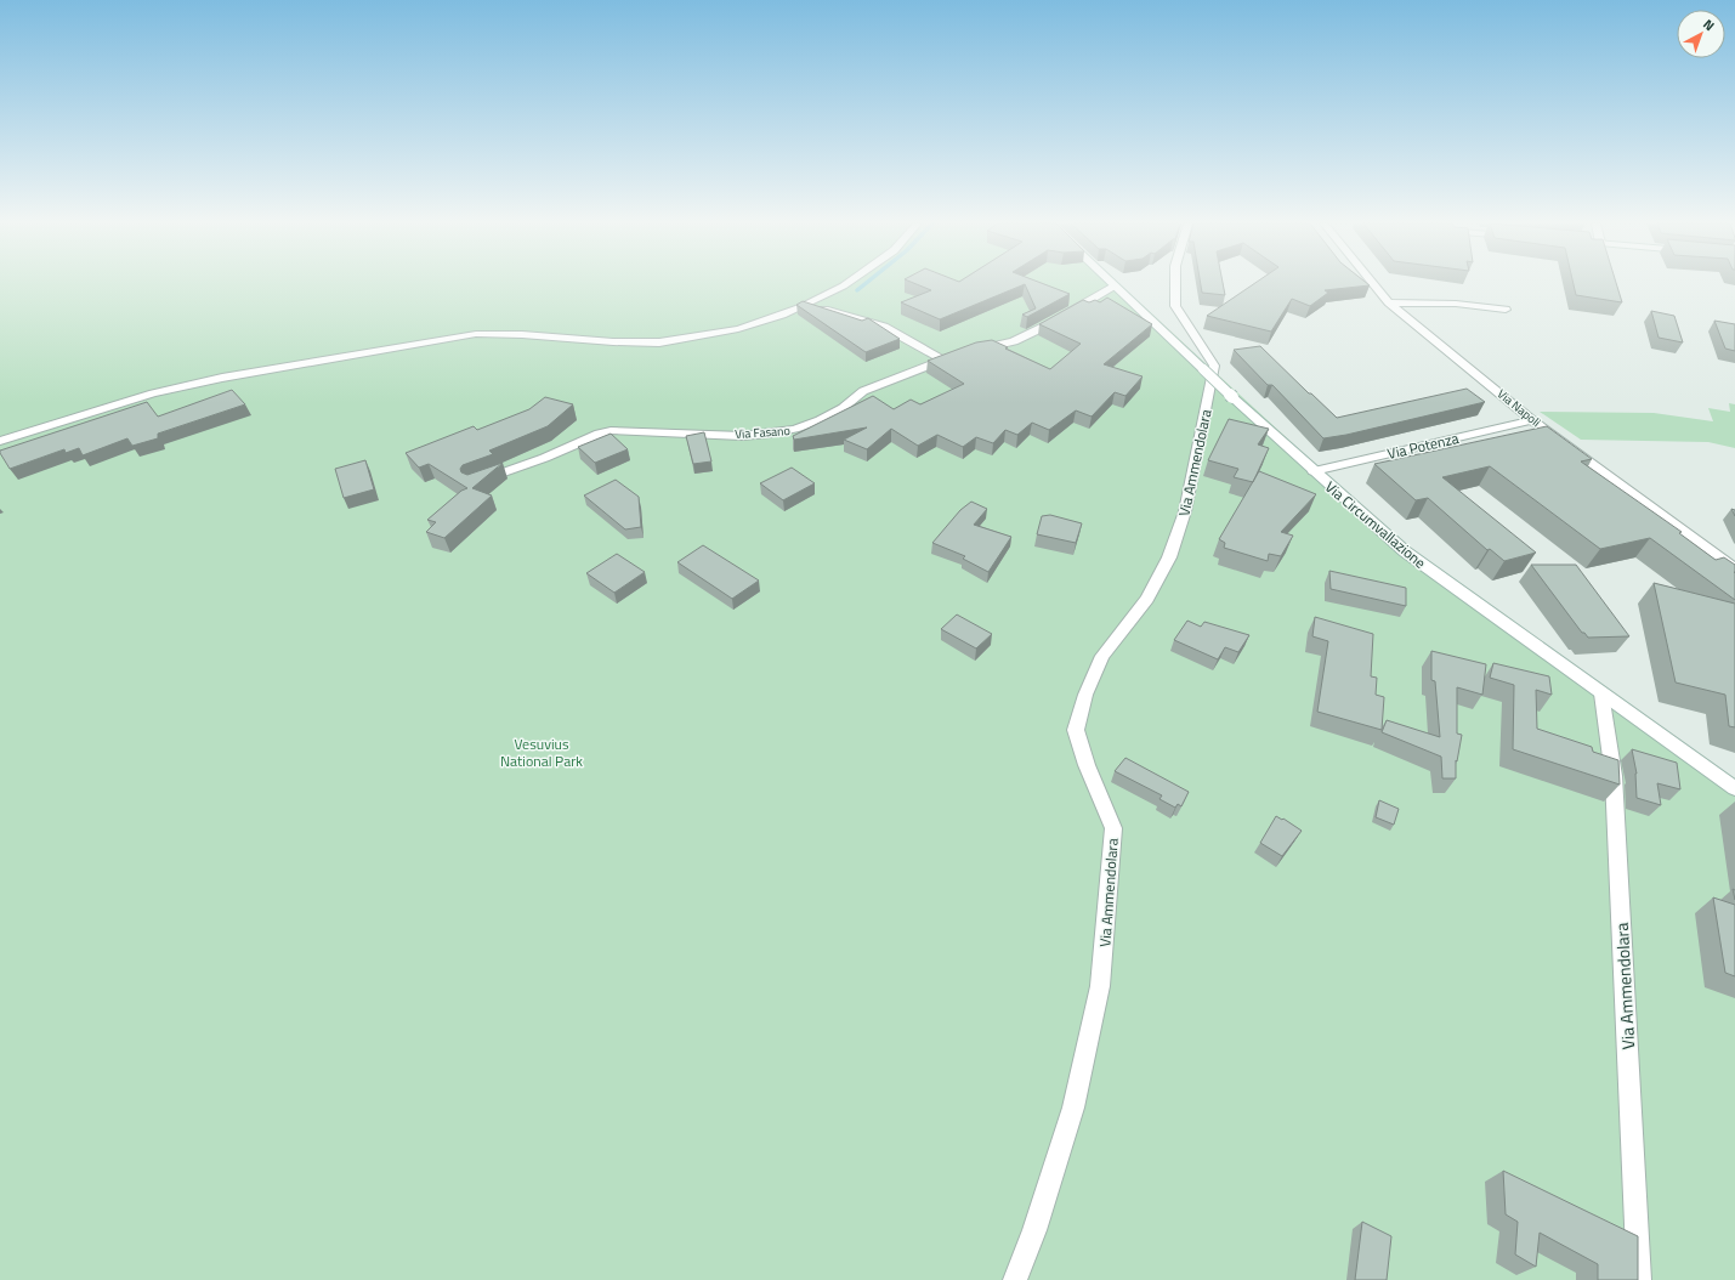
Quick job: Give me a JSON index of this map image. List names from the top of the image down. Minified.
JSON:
{"streets":{"street":["Via Napoli","Via Fasano","Via Potenza","Via Ammendolara","Via Circumvallazione"]},"crossings":[["Via Napoli","Via Potenza"],["Via Potenza","Via Circumvallazione"],["Via Ammendolara","Via Circumvallazione"]],"parks":["Vesuvius National Park"],"north":"top right"}
